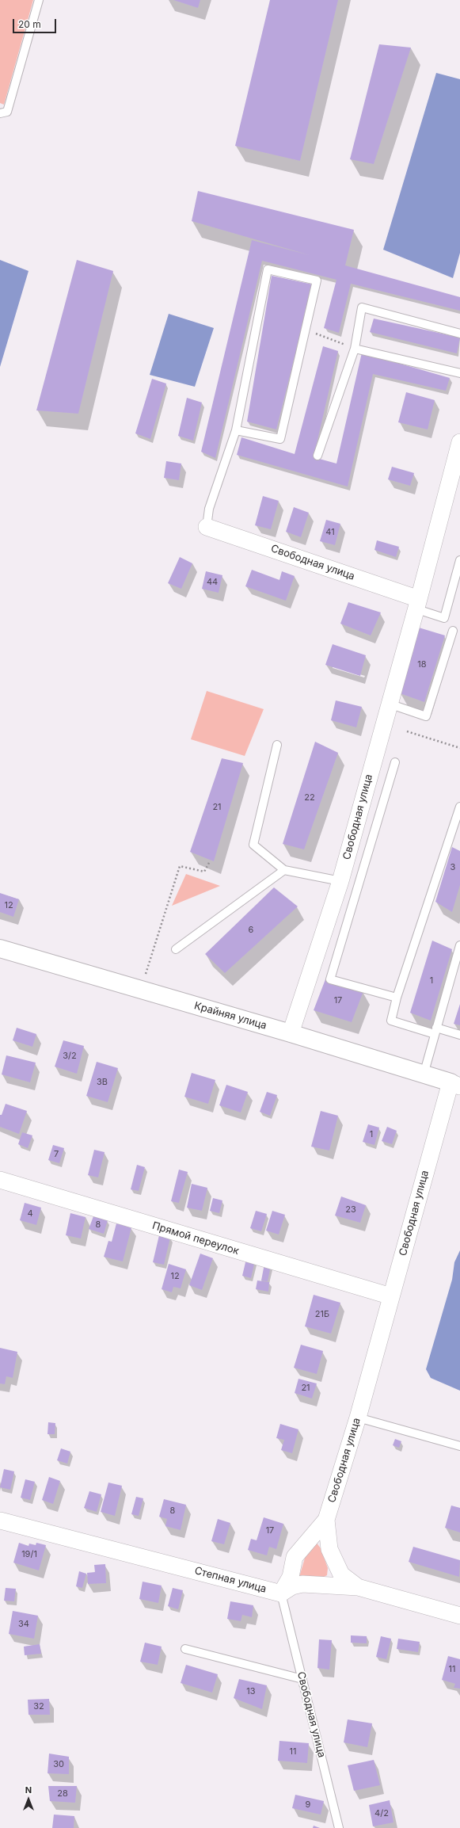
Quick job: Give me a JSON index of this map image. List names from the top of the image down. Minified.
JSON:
{"streets":{"street":["Свободная улица","Крайняя улица","Прямой переулок","Степная улица"]},"crossings":[["Свободная улица","Крайняя улица"],["Свободная улица","Прямой переулок"],["Свободная улица","Степная улица"]],"house_numbers":["41","44","18","22","21","3","12","6","1","17","3/2","3В","1","7","23","4","8","12","21Б","21","8","17","19/1","34","11","13","32","11","30","28","9","4/2"],"scale_bar":"20 m","north":"top"}
